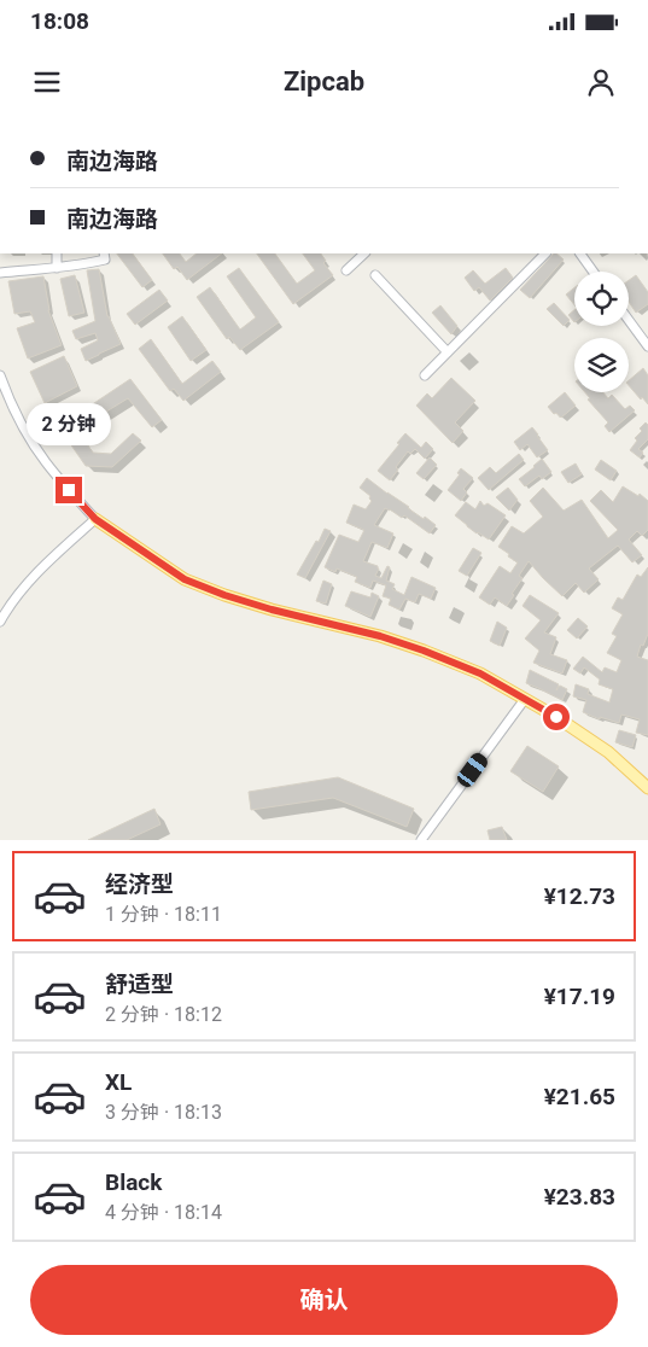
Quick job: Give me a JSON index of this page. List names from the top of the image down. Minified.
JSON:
{"page":{"status":"18:08","header":"Zipcab","banner":["南边海路","南边海路"],"bubble":"2 分钟","list":[{"name":"经济型","note":"1 分钟 · 18:11","value":"¥12.73"},{"name":"舒适型","note":"2 分钟 · 18:12","value":"¥17.19"},{"name":"XL","note":"3 分钟 · 18:13","value":"¥21.65"},{"name":"Black","note":"4 分钟 · 18:14","value":"¥23.83"}],"buttons":"确认"}}
